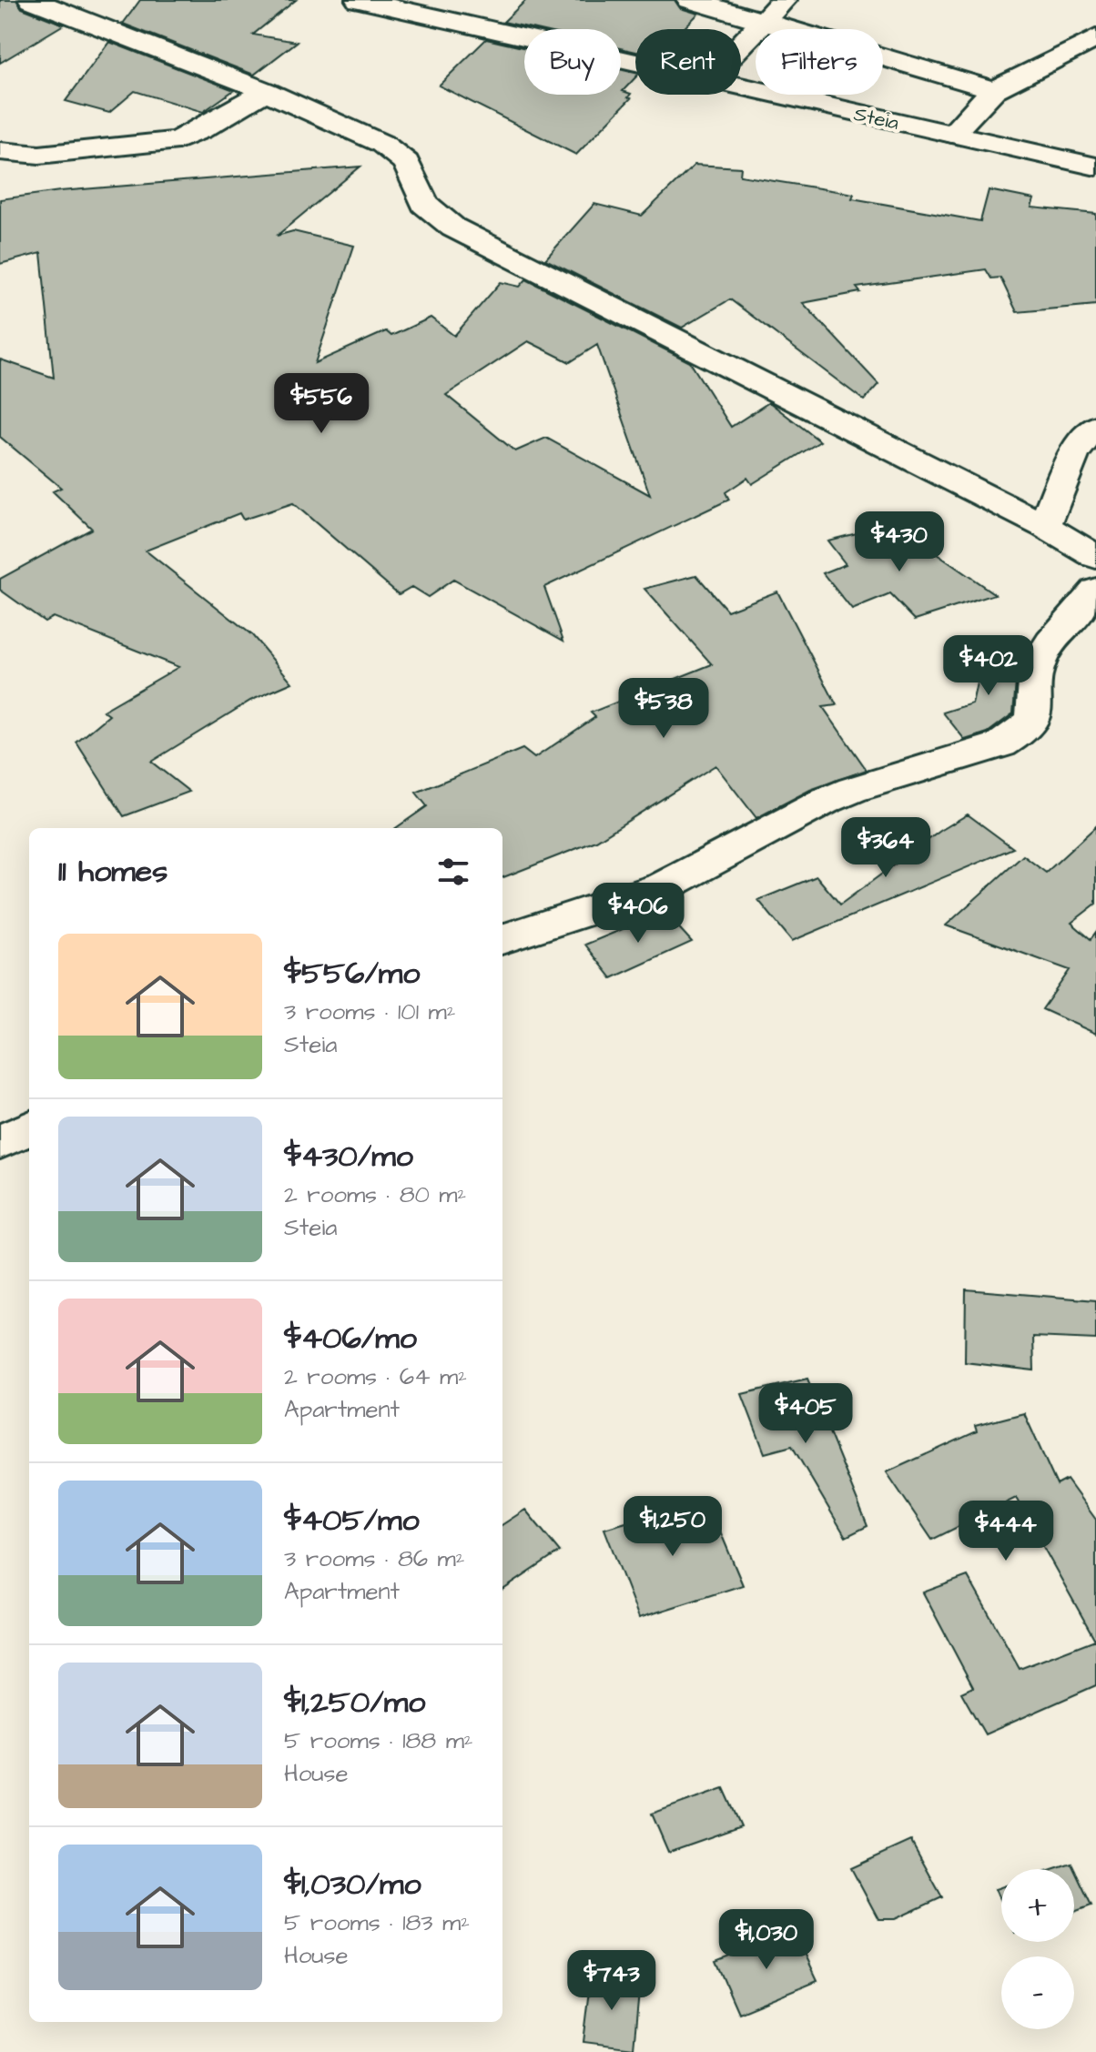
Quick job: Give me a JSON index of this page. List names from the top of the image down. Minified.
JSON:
{"streets":{"street":["Steia"]},"page":{"chip":["Buy","Rent","Filters"],"price":["$556","$430","$402","$538","$364","$406","$405","$1,250","$444","$1,030","$743"],"heading":"11 homes","list":[{"name":"$556/mo","note":"3 rooms · 101 m² · Steia"},{"name":"$430/mo","note":"2 rooms · 80 m² · Steia"},{"name":"$406/mo","note":"2 rooms · 64 m² · Apartment"},{"name":"$405/mo","note":"3 rooms · 86 m² · Apartment"},{"name":"$1,250/mo","note":"5 rooms · 188 m² · House"},{"name":"$1,030/mo","note":"5 rooms · 183 m² · House"}],"map_buttons":["+","−"]}}
